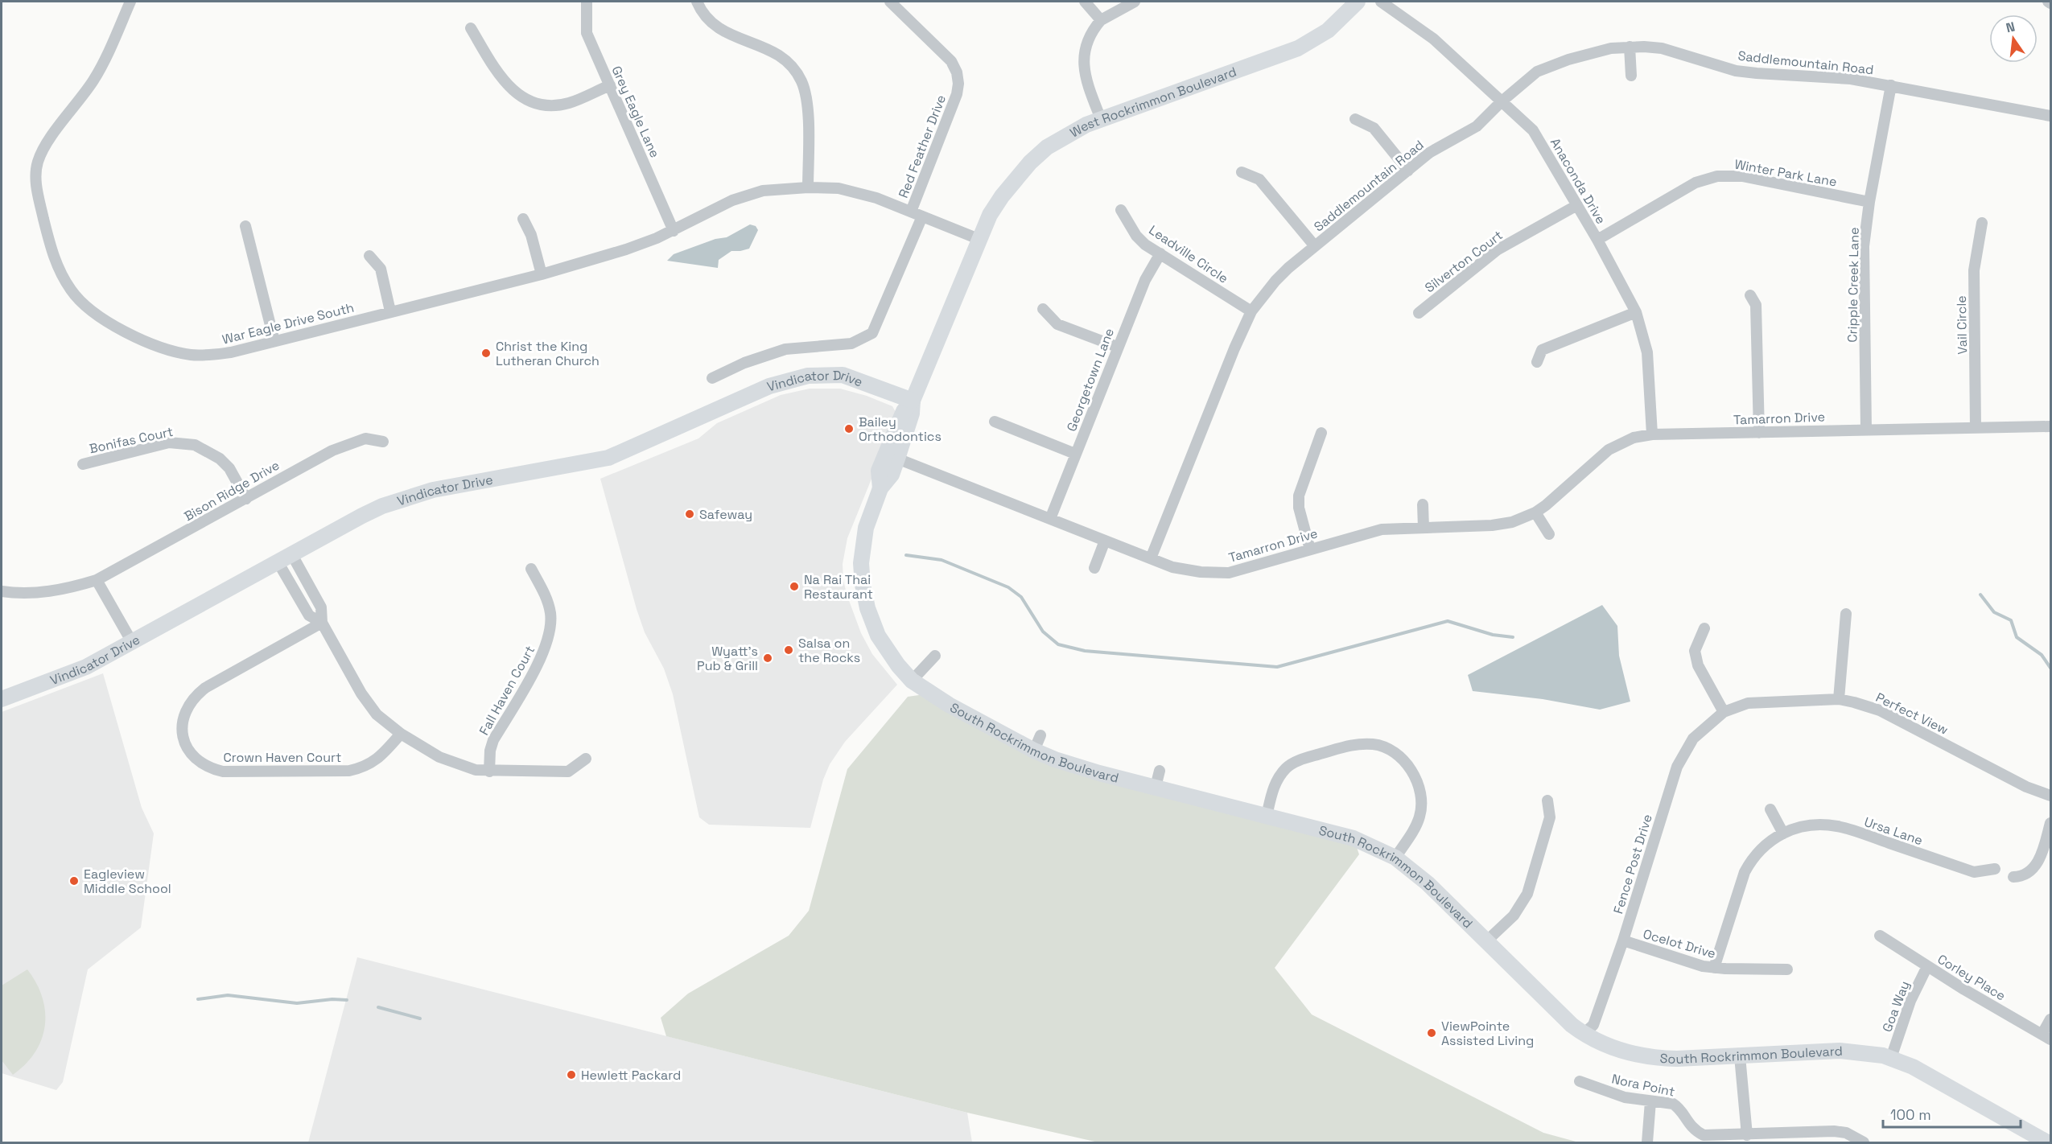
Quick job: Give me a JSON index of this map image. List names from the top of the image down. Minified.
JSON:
{"streets":{"main road":["West Rockrimmon Boulevard","Vindicator Drive","South Rockrimmon Boulevard"],"street":["Saddlemountain Road","Grey Eagle Lane","Red Feather Drive","Winter Park Lane","Anaconda Drive","Leadville Circle","Silverton Court","Cripple Creek Lane","War Eagle Drive South","Vail Circle","Georgetown Lane","Tamarron Drive","Bonifas Court","Bison Ridge Drive","Fall Haven Court","Perfect View","Crown Haven Court","Ursa Lane","Fence Post Drive","Ocelot Drive","Corley Place","Goa Way","Nora Point"]},"crossings":[["Saddlemountain Road","Anaconda Drive"],["Saddlemountain Road","Leadville Circle"],["Saddlemountain Road","Cripple Creek Lane"],["Saddlemountain Road","Tamarron Drive"],["West Rockrimmon Boulevard","War Eagle Drive South"],["West Rockrimmon Boulevard","South Rockrimmon Boulevard"],["Grey Eagle Lane","War Eagle Drive South"],["Red Feather Drive","War Eagle Drive South"],["Winter Park Lane","Anaconda Drive"],["Winter Park Lane","Cripple Creek Lane"],["Anaconda Drive","Silverton Court"],["Anaconda Drive","Tamarron Drive"],["Leadville Circle","Georgetown Lane"],["Cripple Creek Lane","Tamarron Drive"],["War Eagle Drive South","South Rockrimmon Boulevard"],["Vail Circle","Tamarron Drive"],["Georgetown Lane","Tamarron Drive"],["Vindicator Drive","South Rockrimmon Boulevard"],["Tamarron Drive","South Rockrimmon Boulevard"],["Bonifas Court","Bison Ridge Drive"],["Perfect View","Fence Post Drive"],["South Rockrimmon Boulevard","Fence Post Drive"],["South Rockrimmon Boulevard","Goa Way"],["Ursa Lane","Ocelot Drive"],["Fence Post Drive","Ocelot Drive"],["Corley Place","Goa Way"]],"places":["Christ the King Lutheran Church","Bailey Orthodontics","Safeway","Na Rai Thai Restaurant","Salsa on the Rocks","Wyatt's Pub & Grill","Eagleview Middle School","ViewPointe Assisted Living","Hewlett Packard"],"scale_bar":"100 m","north":"top"}
